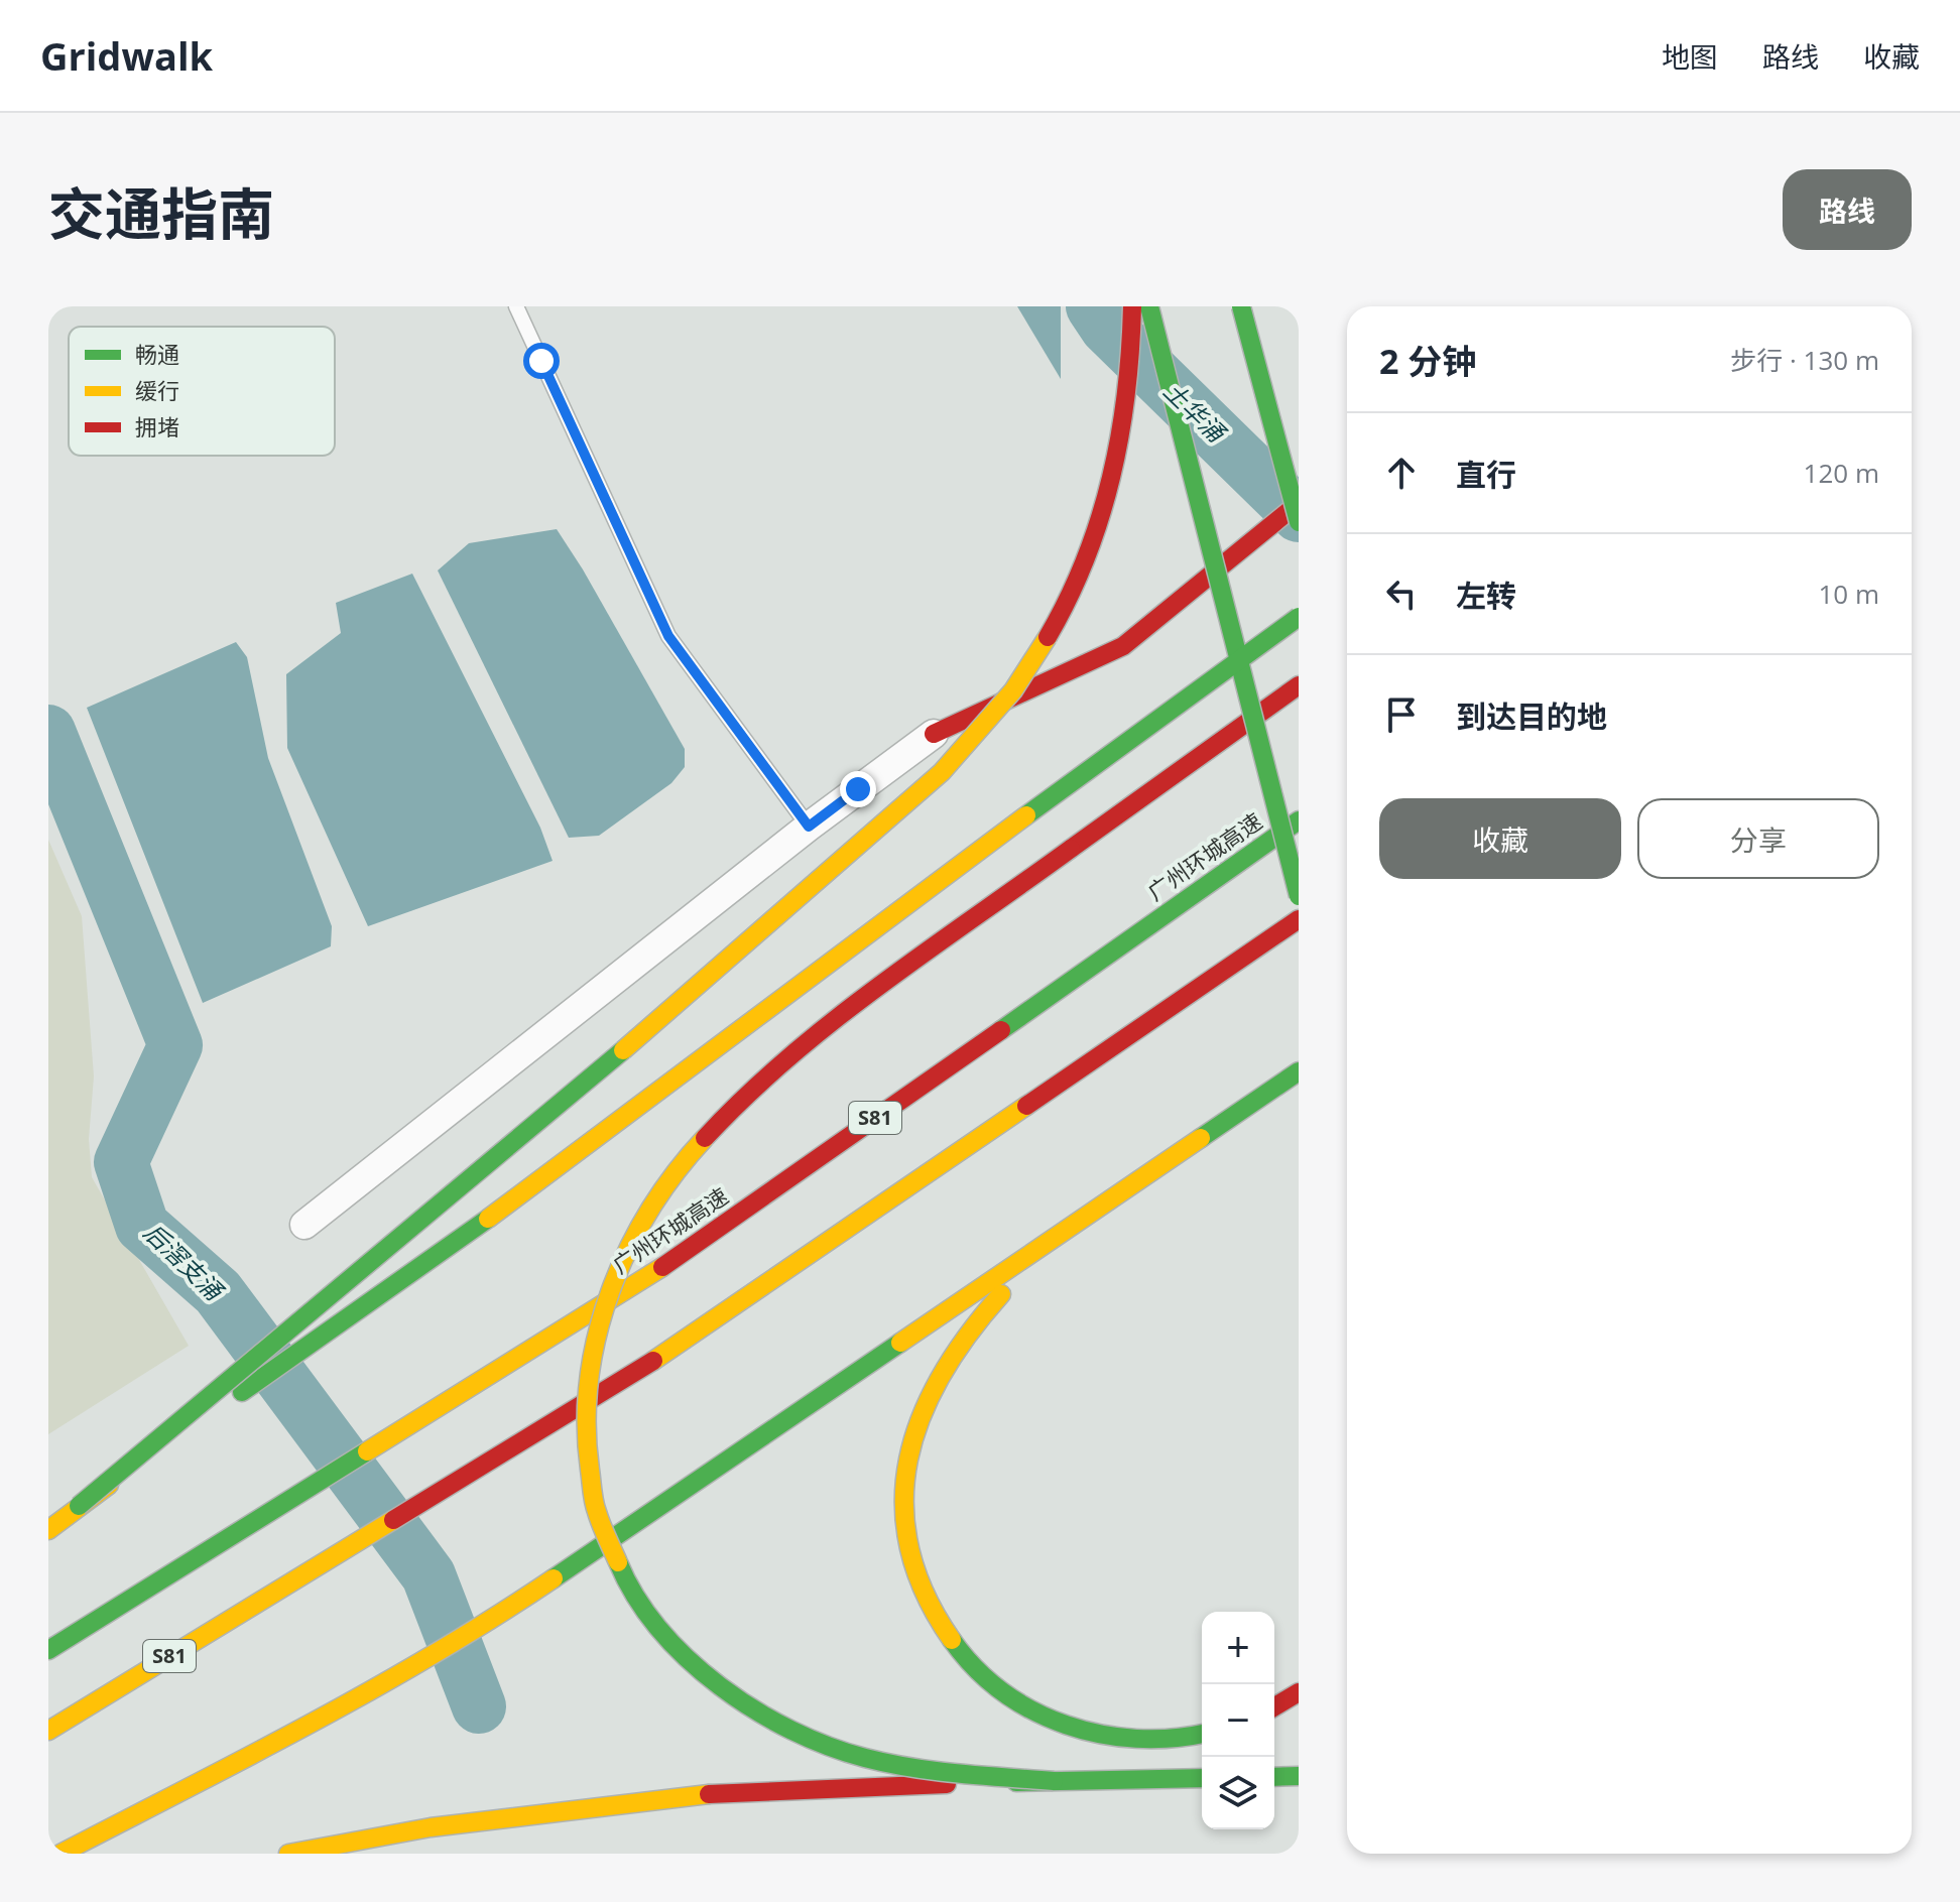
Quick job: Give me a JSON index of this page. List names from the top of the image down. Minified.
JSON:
{"streets":{"main road":["广州环城高速","S81"]},"water":["土华涌","后滘支涌"],"legend":["畅通","缓行","拥堵"],"page":{"header":"Gridwalk","nav":["地图","路线","收藏"],"title":"交通指南","buttons":["路线",["收藏","分享"]],"heading":["2 分钟","步行 · 130 m"],"list":[["直行","120 m"],["左转","10 m"],"到达目的地"],"map_buttons":["+","−"]}}
